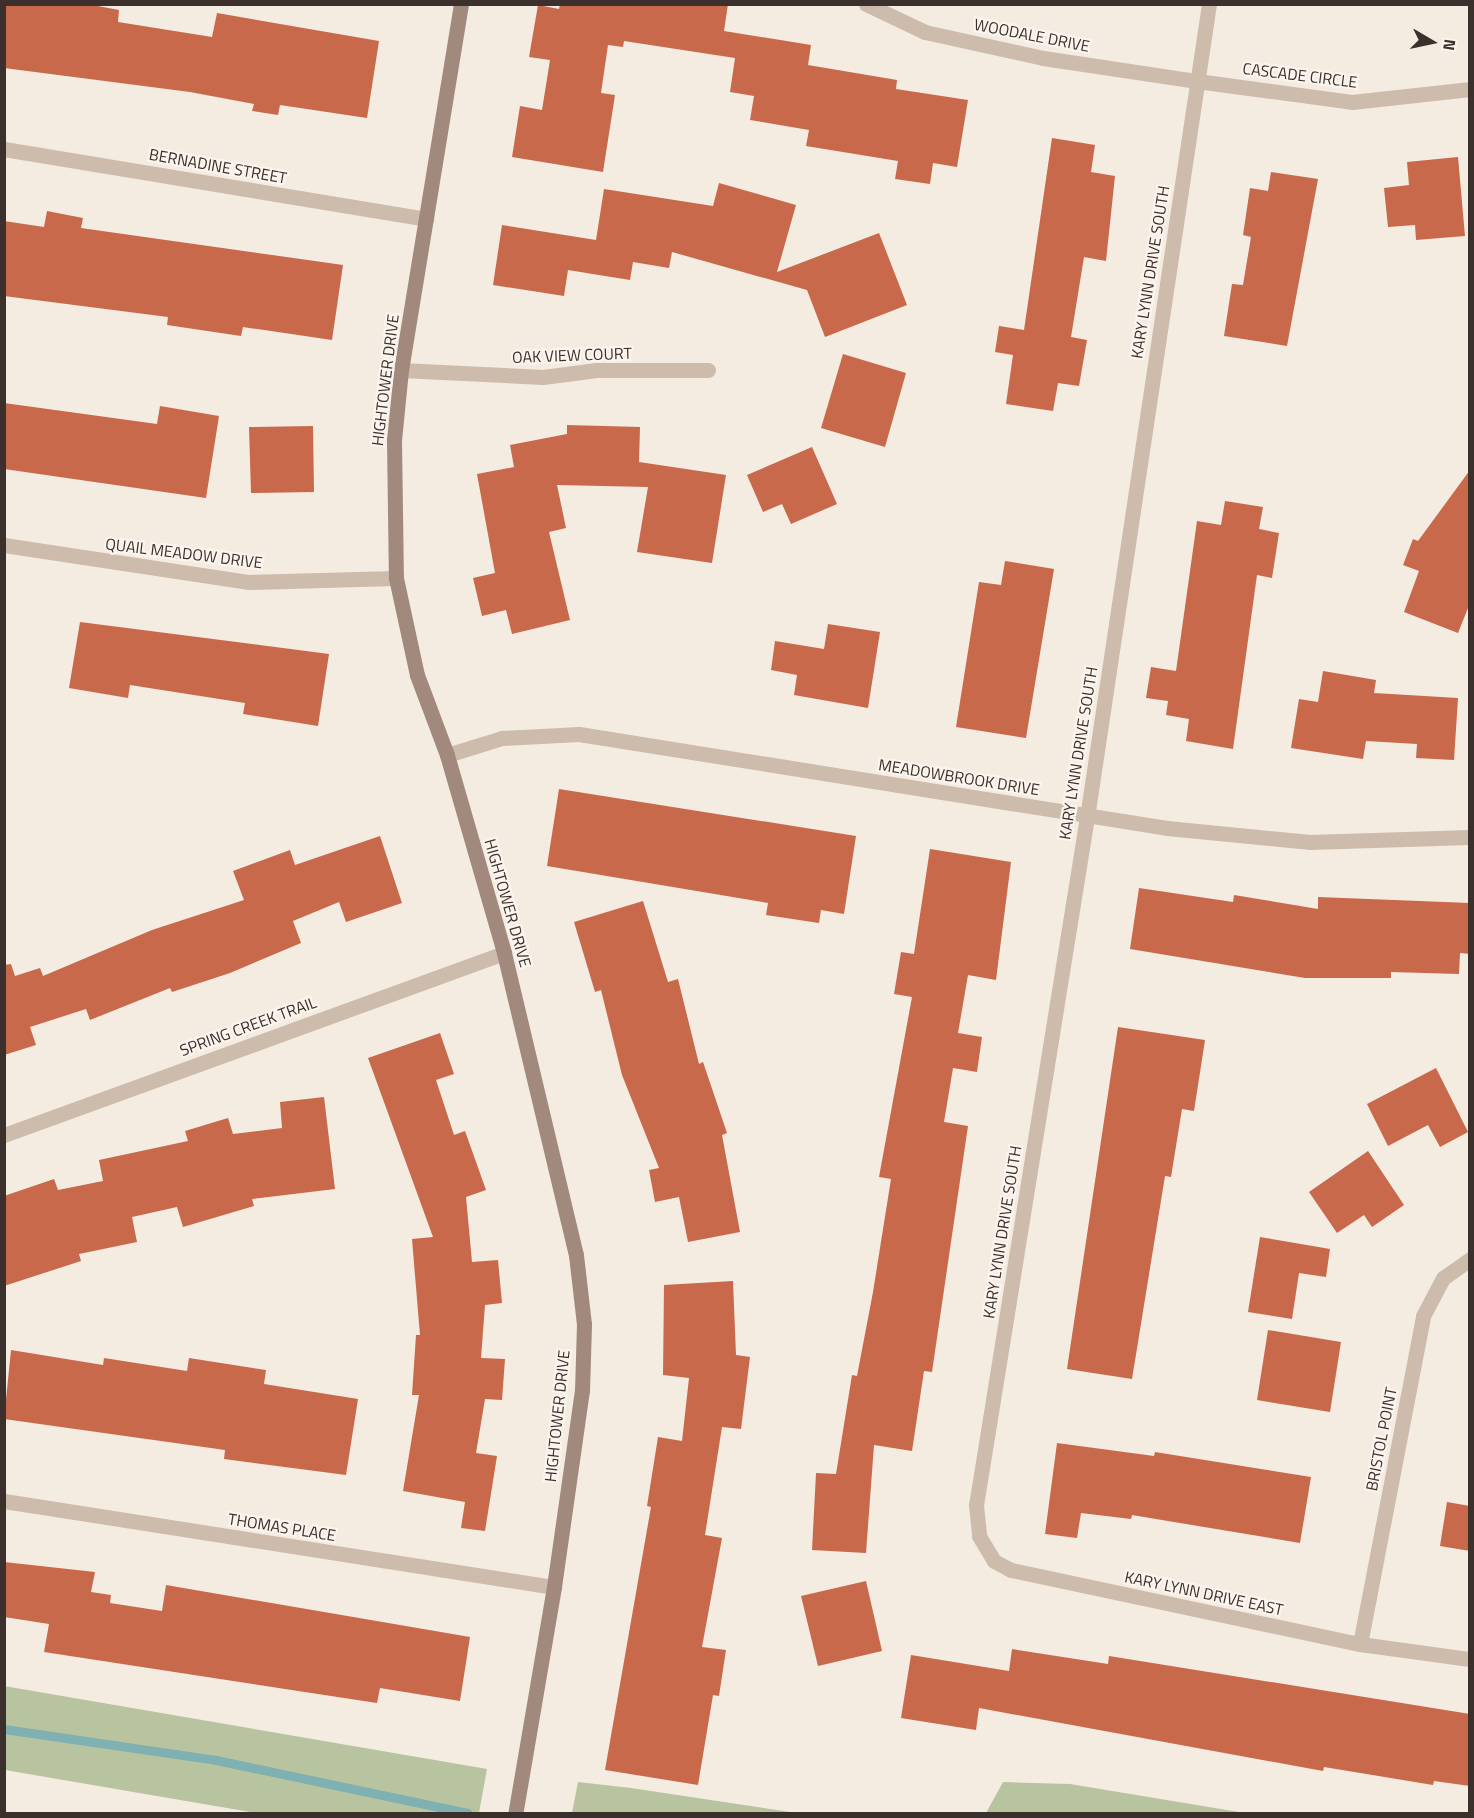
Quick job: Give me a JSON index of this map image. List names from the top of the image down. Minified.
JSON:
{"streets":{"main road":["HIGHTOWER DRIVE"],"street":["WOODALE DRIVE","CASCADE CIRCLE","BERNADINE STREET","KARY LYNN DRIVE SOUTH","OAK VIEW COURT","QUAIL MEADOW DRIVE","MEADOWBROOK DRIVE","SPRING CREEK TRAIL","BRISTOL POINT","THOMAS PLACE","KARY LYNN DRIVE EAST"]},"crossings":[["WOODALE DRIVE","CASCADE CIRCLE"],["WOODALE DRIVE","KARY LYNN DRIVE SOUTH"],["CASCADE CIRCLE","KARY LYNN DRIVE SOUTH"],["BERNADINE STREET","HIGHTOWER DRIVE"],["KARY LYNN DRIVE SOUTH","MEADOWBROOK DRIVE"],["KARY LYNN DRIVE SOUTH","KARY LYNN DRIVE EAST"],["OAK VIEW COURT","HIGHTOWER DRIVE"],["HIGHTOWER DRIVE","QUAIL MEADOW DRIVE"],["HIGHTOWER DRIVE","MEADOWBROOK DRIVE"],["HIGHTOWER DRIVE","SPRING CREEK TRAIL"],["HIGHTOWER DRIVE","THOMAS PLACE"],["BRISTOL POINT","KARY LYNN DRIVE EAST"]],"north":"right"}
